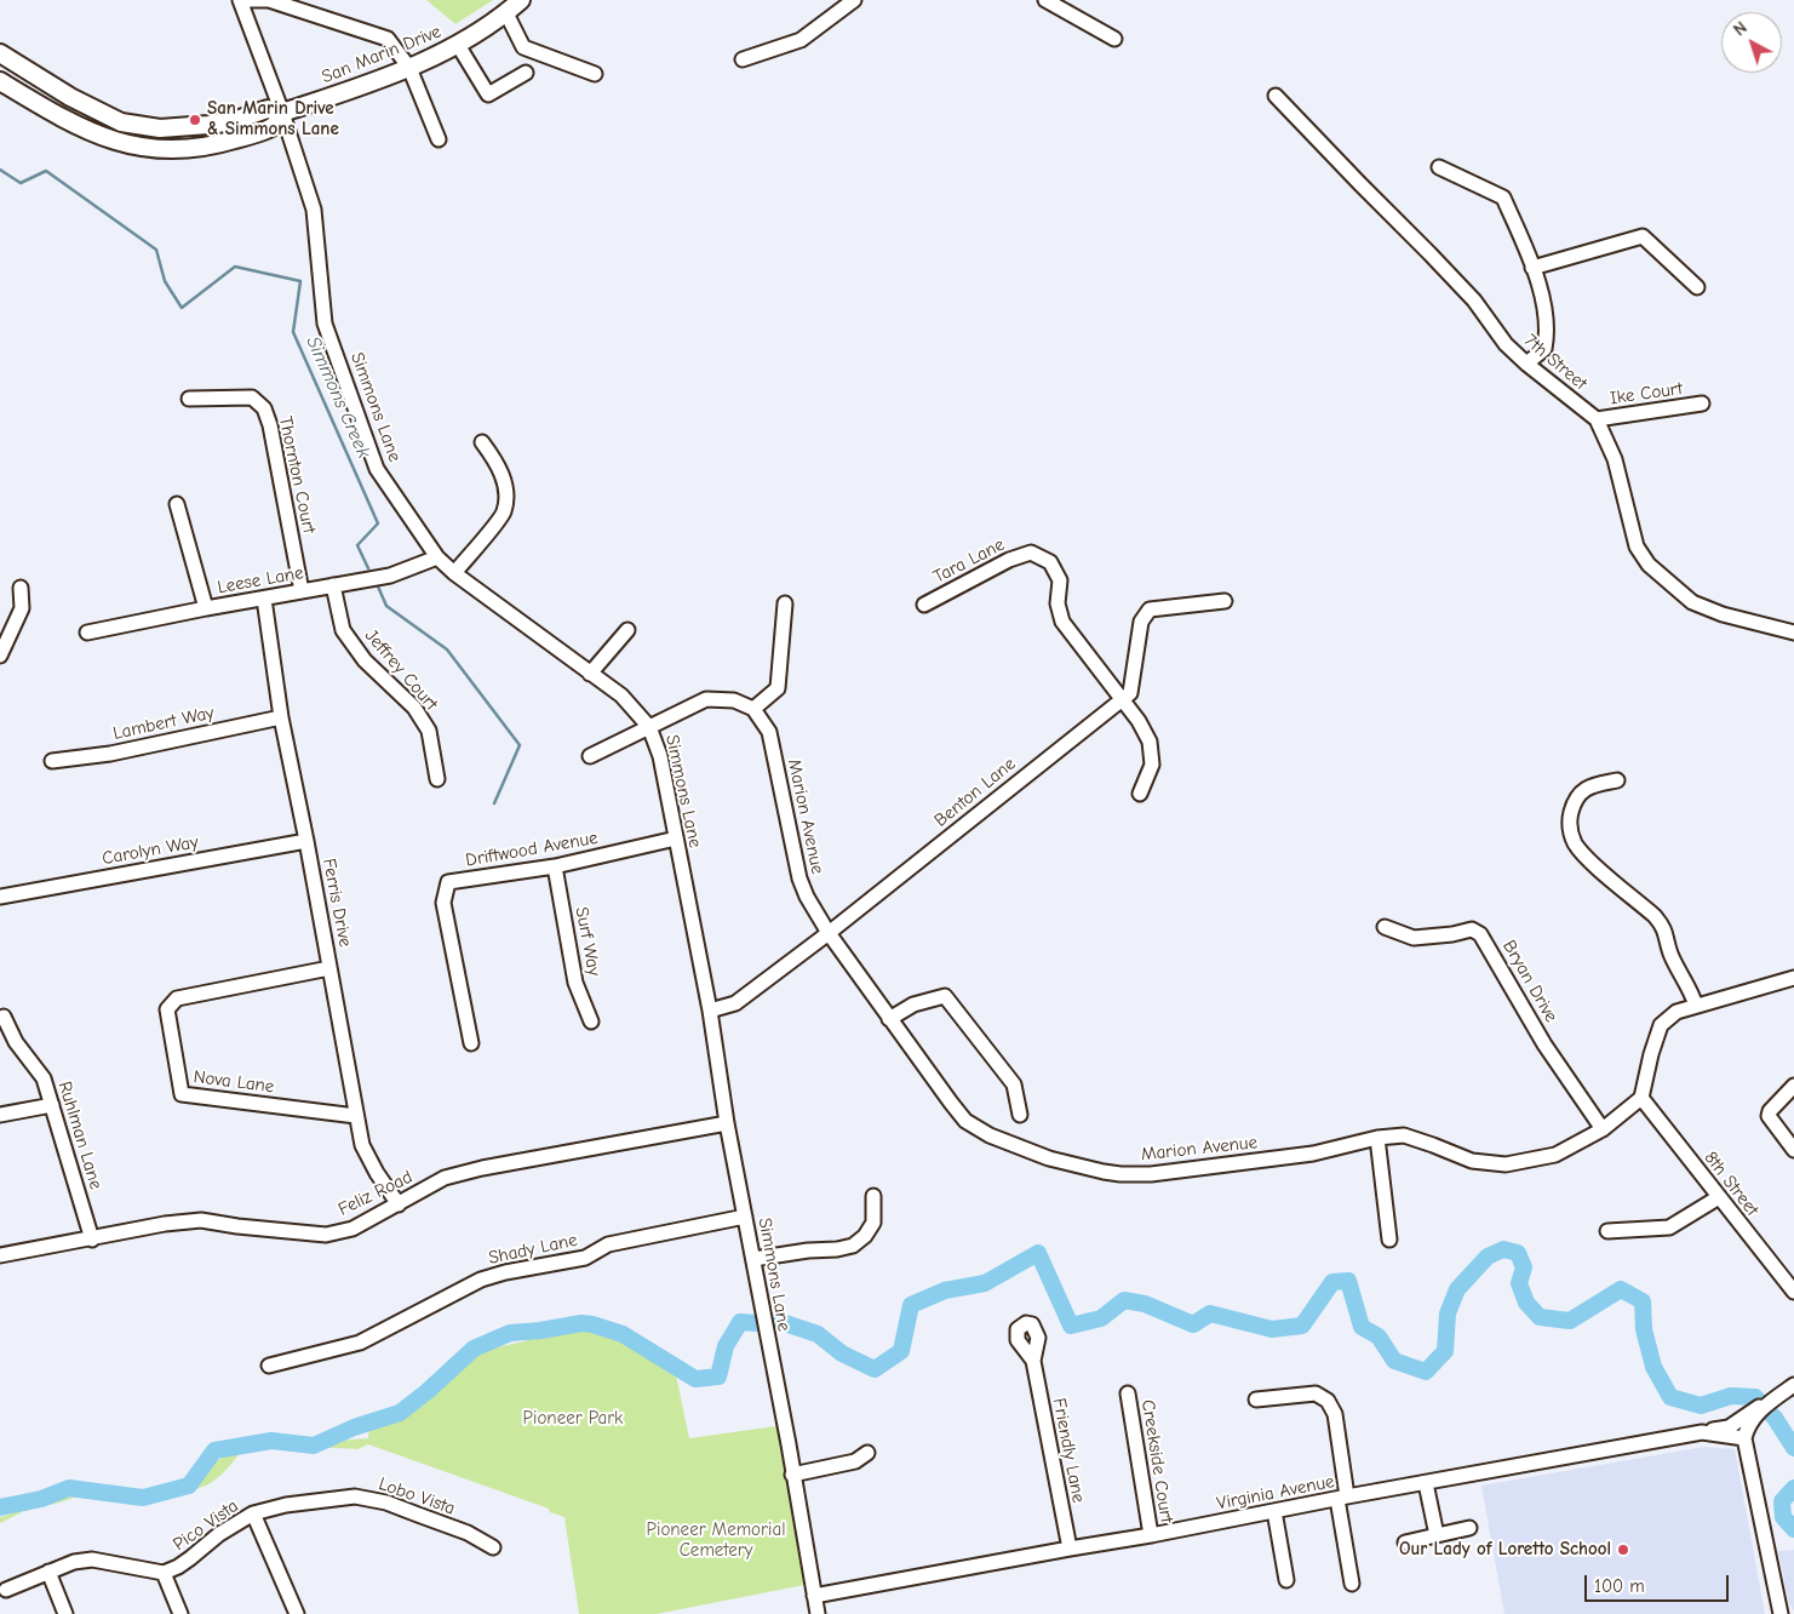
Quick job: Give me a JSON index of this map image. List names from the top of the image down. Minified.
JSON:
{"streets":{"main road":["San Marin Drive"],"street":["7th Street","Ike Court","Simmons Lane","Thornton Court","Tara Lane","Leese Lane","Jeffrey Court","Lambert Way","Benton Lane","Marion Avenue","Driftwood Avenue","Carolyn Way","Ferris Drive","Surf Way","Bryan Drive","Nova Lane","Ruhlman Lane","8th Street","Feliz Road","Shady Lane","Friendly Lane","Creekside Court","Virginia Avenue","Lobo Vista","Pico Vista"]},"crossings":[["San Marin Drive","Simmons Lane"],["7th Street","Ike Court"],["Simmons Lane","Leese Lane"],["Simmons Lane","Benton Lane"],["Simmons Lane","Driftwood Avenue"],["Simmons Lane","Feliz Road"],["Simmons Lane","Shady Lane"],["Simmons Lane","Virginia Avenue"],["Thornton Court","Leese Lane"],["Tara Lane","Benton Lane"],["Leese Lane","Jeffrey Court"],["Leese Lane","Ferris Drive"],["Lambert Way","Ferris Drive"],["Benton Lane","Marion Avenue"],["Marion Avenue","Bryan Drive"],["Marion Avenue","8th Street"],["Driftwood Avenue","Surf Way"],["Carolyn Way","Ferris Drive"],["Ferris Drive","Nova Lane"],["Ferris Drive","Feliz Road"],["Ruhlman Lane","Feliz Road"],["Friendly Lane","Virginia Avenue"],["Creekside Court","Virginia Avenue"],["Lobo Vista","Pico Vista"]],"water":["Simmons Creek"],"parks":["Pioneer Park","Pioneer Memorial Cemetery"],"places":["San Marin Drive & Simmons Lane","Our Lady of Loretto School"],"scale_bar":"100 m","north":"top left"}
